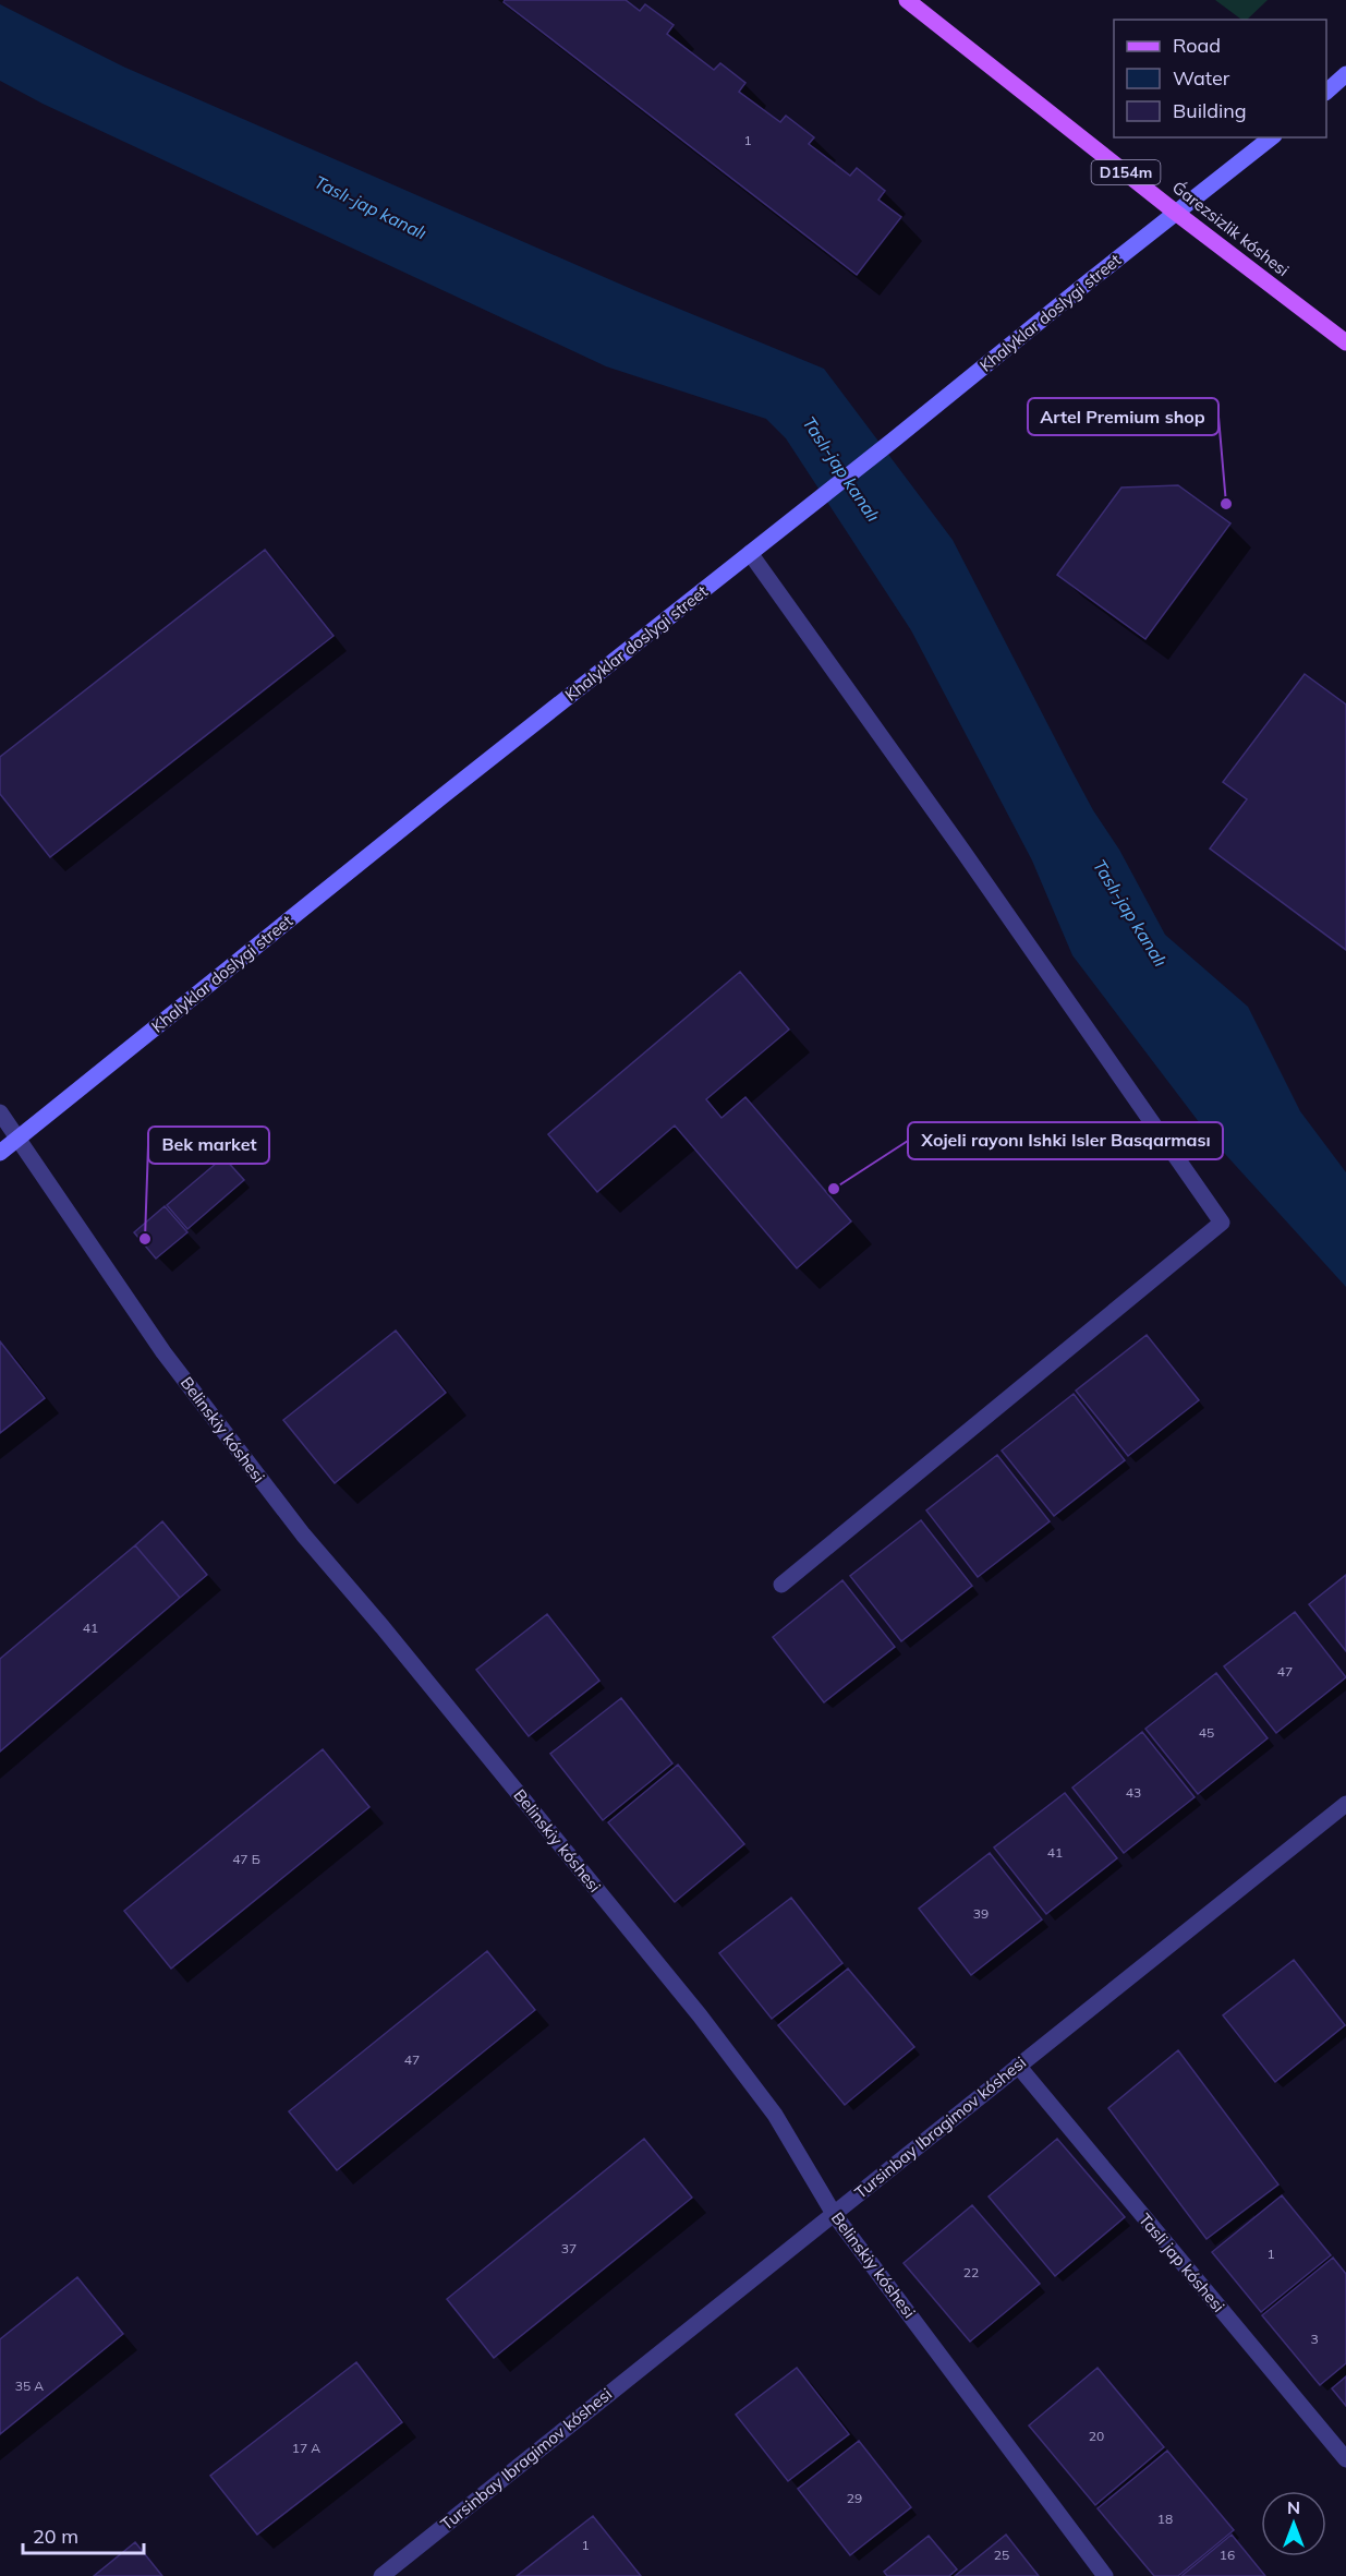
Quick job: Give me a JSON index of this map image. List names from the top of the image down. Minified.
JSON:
{"streets":{"main road":["D154m","Ǵarezsizlik kóshesi"],"street":["Khalyklar doslygi street","Belinskiy kóshesi","Tursinbay Ibragimov kóshesi","Tasli jap kóshesi"]},"crossings":[["Ǵarezsizlik kóshesi","Khalyklar doslygi street"],["Khalyklar doslygi street","Belinskiy kóshesi"],["Belinskiy kóshesi","Tursinbay Ibragimov kóshesi"],["Tursinbay Ibragimov kóshesi","Tasli jap kóshesi"]],"water":["Taslı-jap kanalı"],"places":["Artel Premium shop","Xojeli rayonı Ishki Isler Basqarması","Bek market"],"house_numbers":["1","41","47","45","43","41","47 Б","39","47","37","1","22","3","35 А","20","17 А","29","18","1","25","16"],"legend":["Road","Water","Building"],"scale_bar":"20 m","north":"top"}
